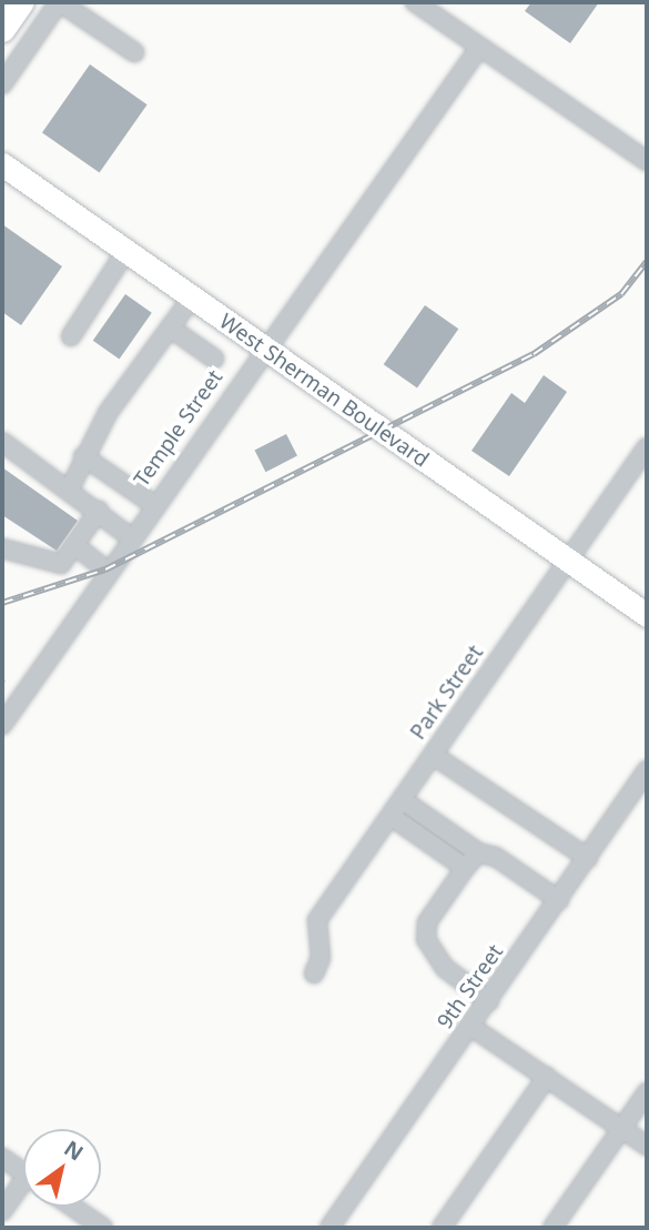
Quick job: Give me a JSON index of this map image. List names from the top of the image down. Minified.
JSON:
{"streets":{"main road":["West Sherman Boulevard"],"street":["Temple Street","Park Street","9th Street"]},"crossings":[["West Sherman Boulevard","Temple Street"],["West Sherman Boulevard","Park Street"]],"north":"top right"}
